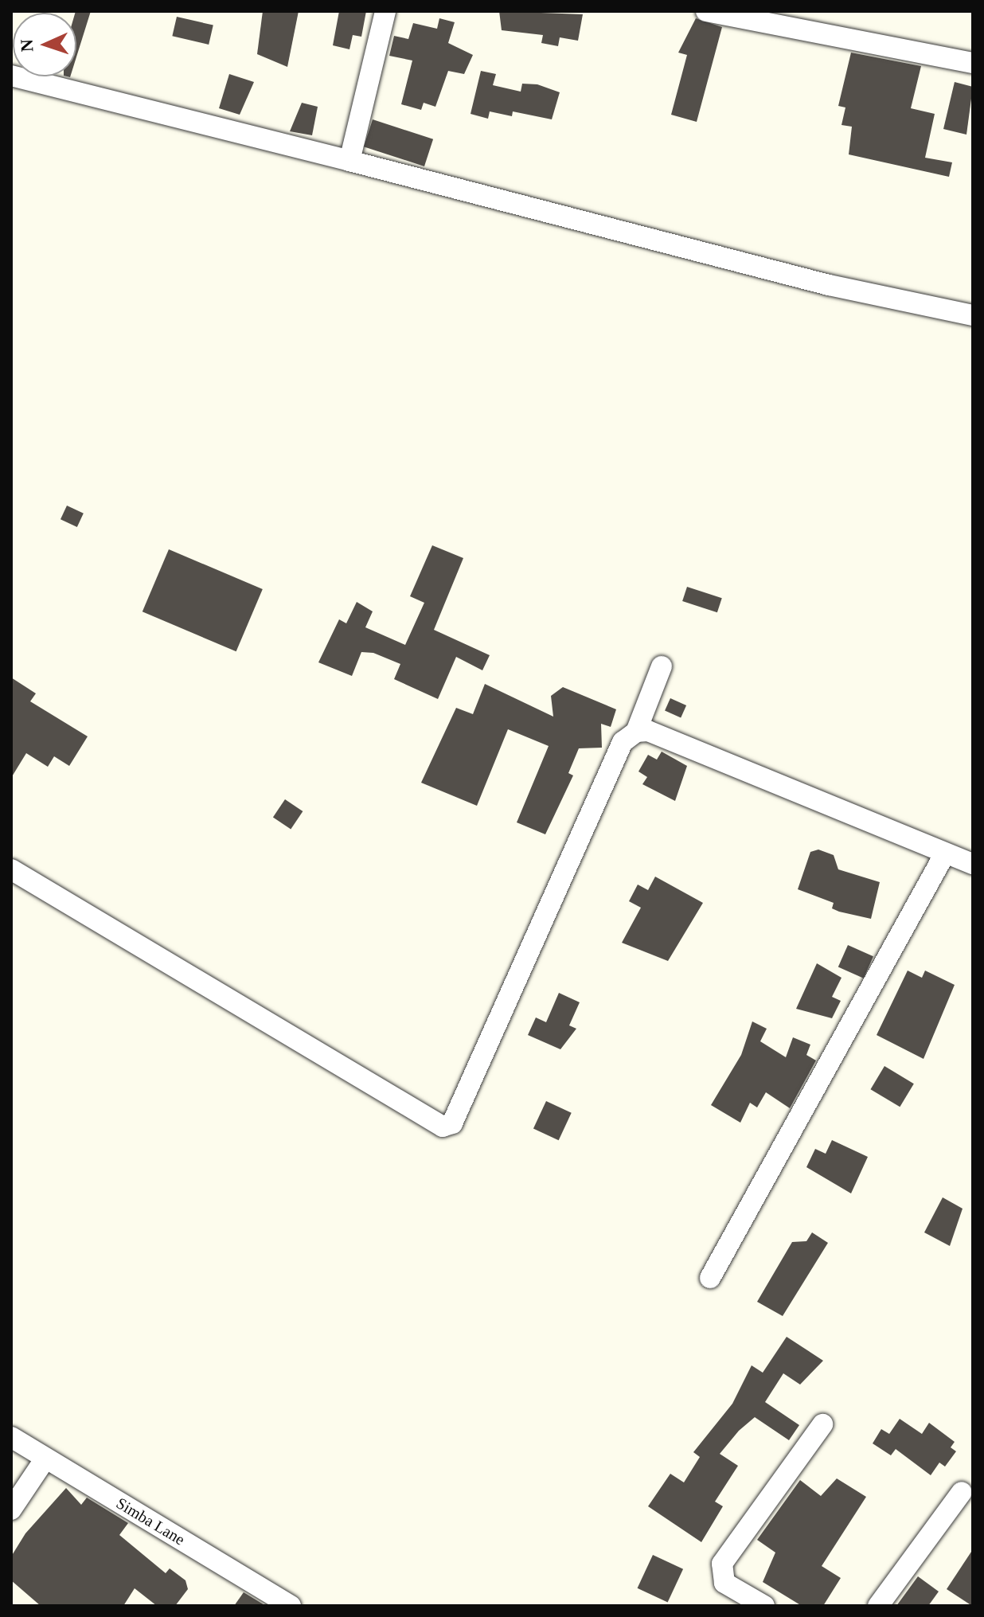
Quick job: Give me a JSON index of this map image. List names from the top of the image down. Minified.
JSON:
{"streets":{"street":["Simba Lane"]},"north":"left"}
